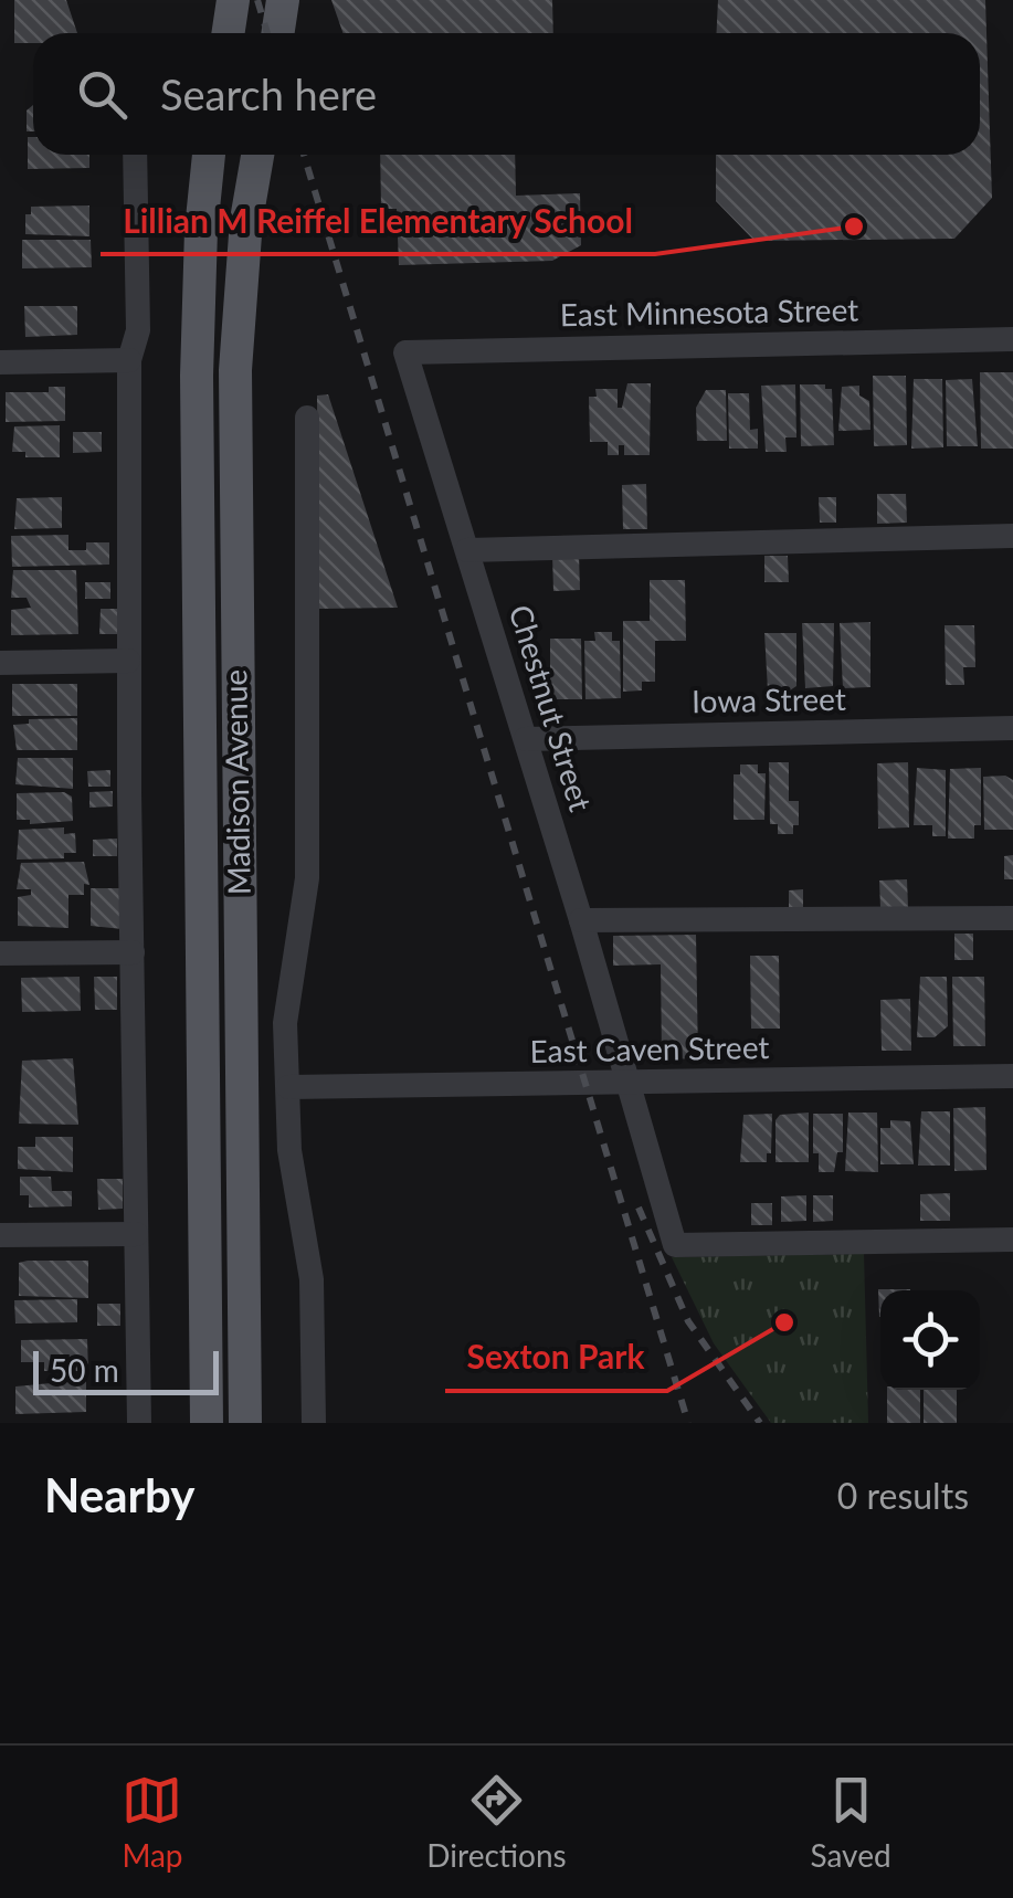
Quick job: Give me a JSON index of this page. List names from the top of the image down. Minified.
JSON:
{"streets":{"main road":["Madison Avenue"],"street":["East Minnesota Street","Iowa Street","Chestnut Street","East Caven Street"]},"crossings":[["East Minnesota Street","Chestnut Street"],["Iowa Street","Chestnut Street"],["Chestnut Street","East Caven Street"],["Madison Avenue","East Caven Street"]],"places":["Lillian M Reiffel Elementary School","Sexton Park"],"scale_bar":"50 m","page":{"search":"Search here","scale":"50 m","heading":["Nearby","0 results"],"nav":["Map","Directions","Saved"]}}
